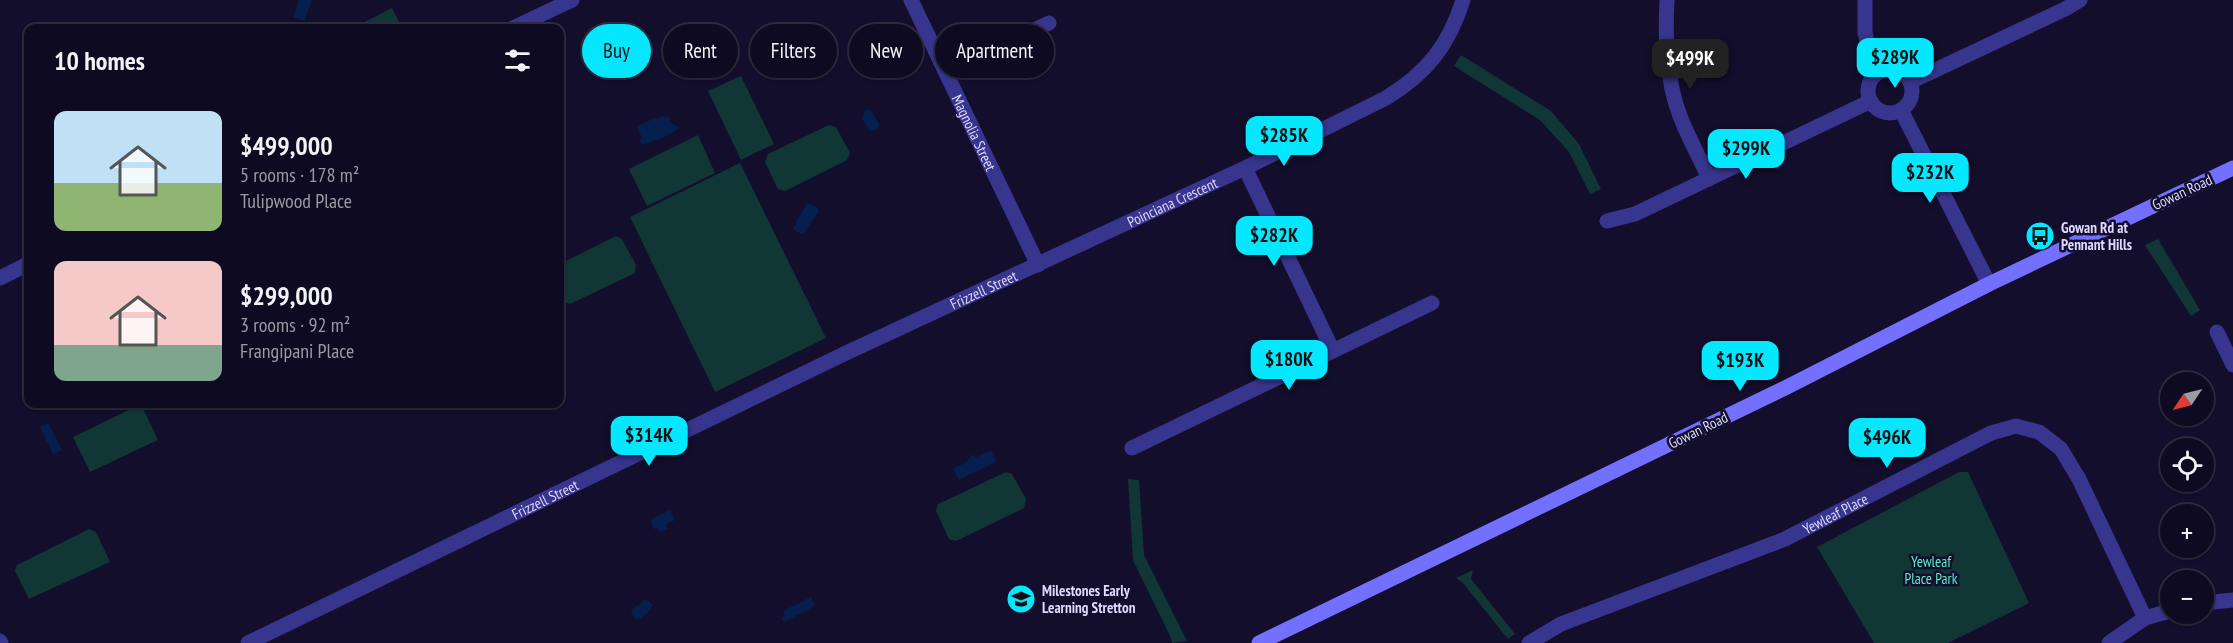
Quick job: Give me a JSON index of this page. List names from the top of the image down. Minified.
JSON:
{"streets":{"main road":["Gowan Road"],"street":["Magnolia Street","Poinciana Crescent","Frizzell Street","Yewleaf Place"]},"crossings":[["Magnolia Street","Poinciana Crescent"],["Magnolia Street","Frizzell Street"],["Poinciana Crescent","Frizzell Street"]],"parks":["Yewleaf Place Park"],"places":{"bus stop":["Gowan Rd at Pennant Hills"],"school or university":["Milestones Early Learning Stretton"]},"north":"bottom left","page":{"chip":["Buy","Rent","Filters","New","Apartment"],"heading":"10 homes","price":["$289K","$499K","$285K","$299K","$232K","$282K","$180K","$193K","$314K","$496K"],"list":[{"name":"$499,000","note":"5 rooms · 178 m² · Tulipwood Place"},{"name":"$299,000","note":"3 rooms · 92 m² · Frangipani Place"}],"map_buttons":["+","−"]}}
